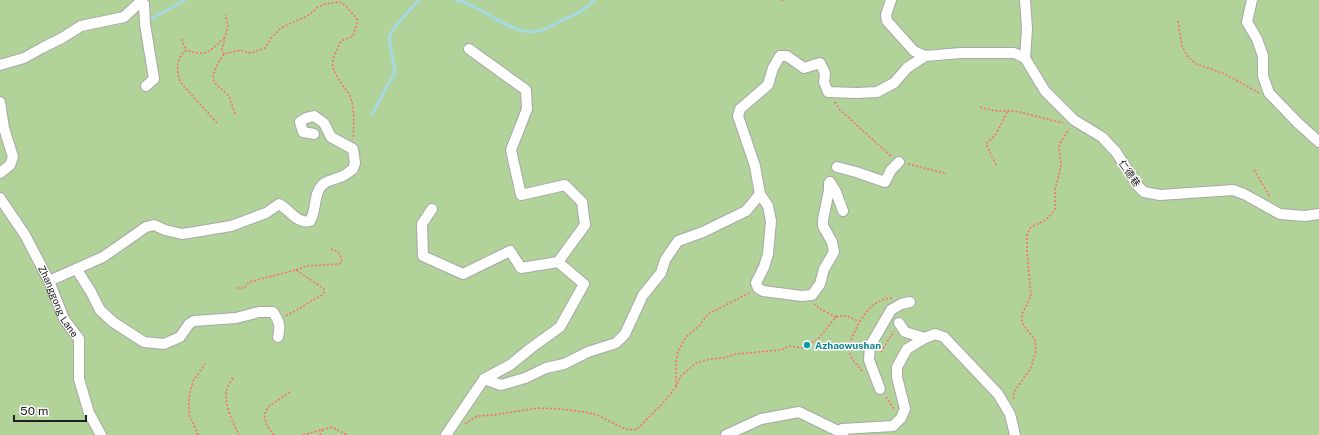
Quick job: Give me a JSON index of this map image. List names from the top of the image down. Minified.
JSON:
{"streets":{"street":["仁德巷","Zhanggong Lane"]},"places":["Azhaowushan"],"scale_bar":"50 m"}
